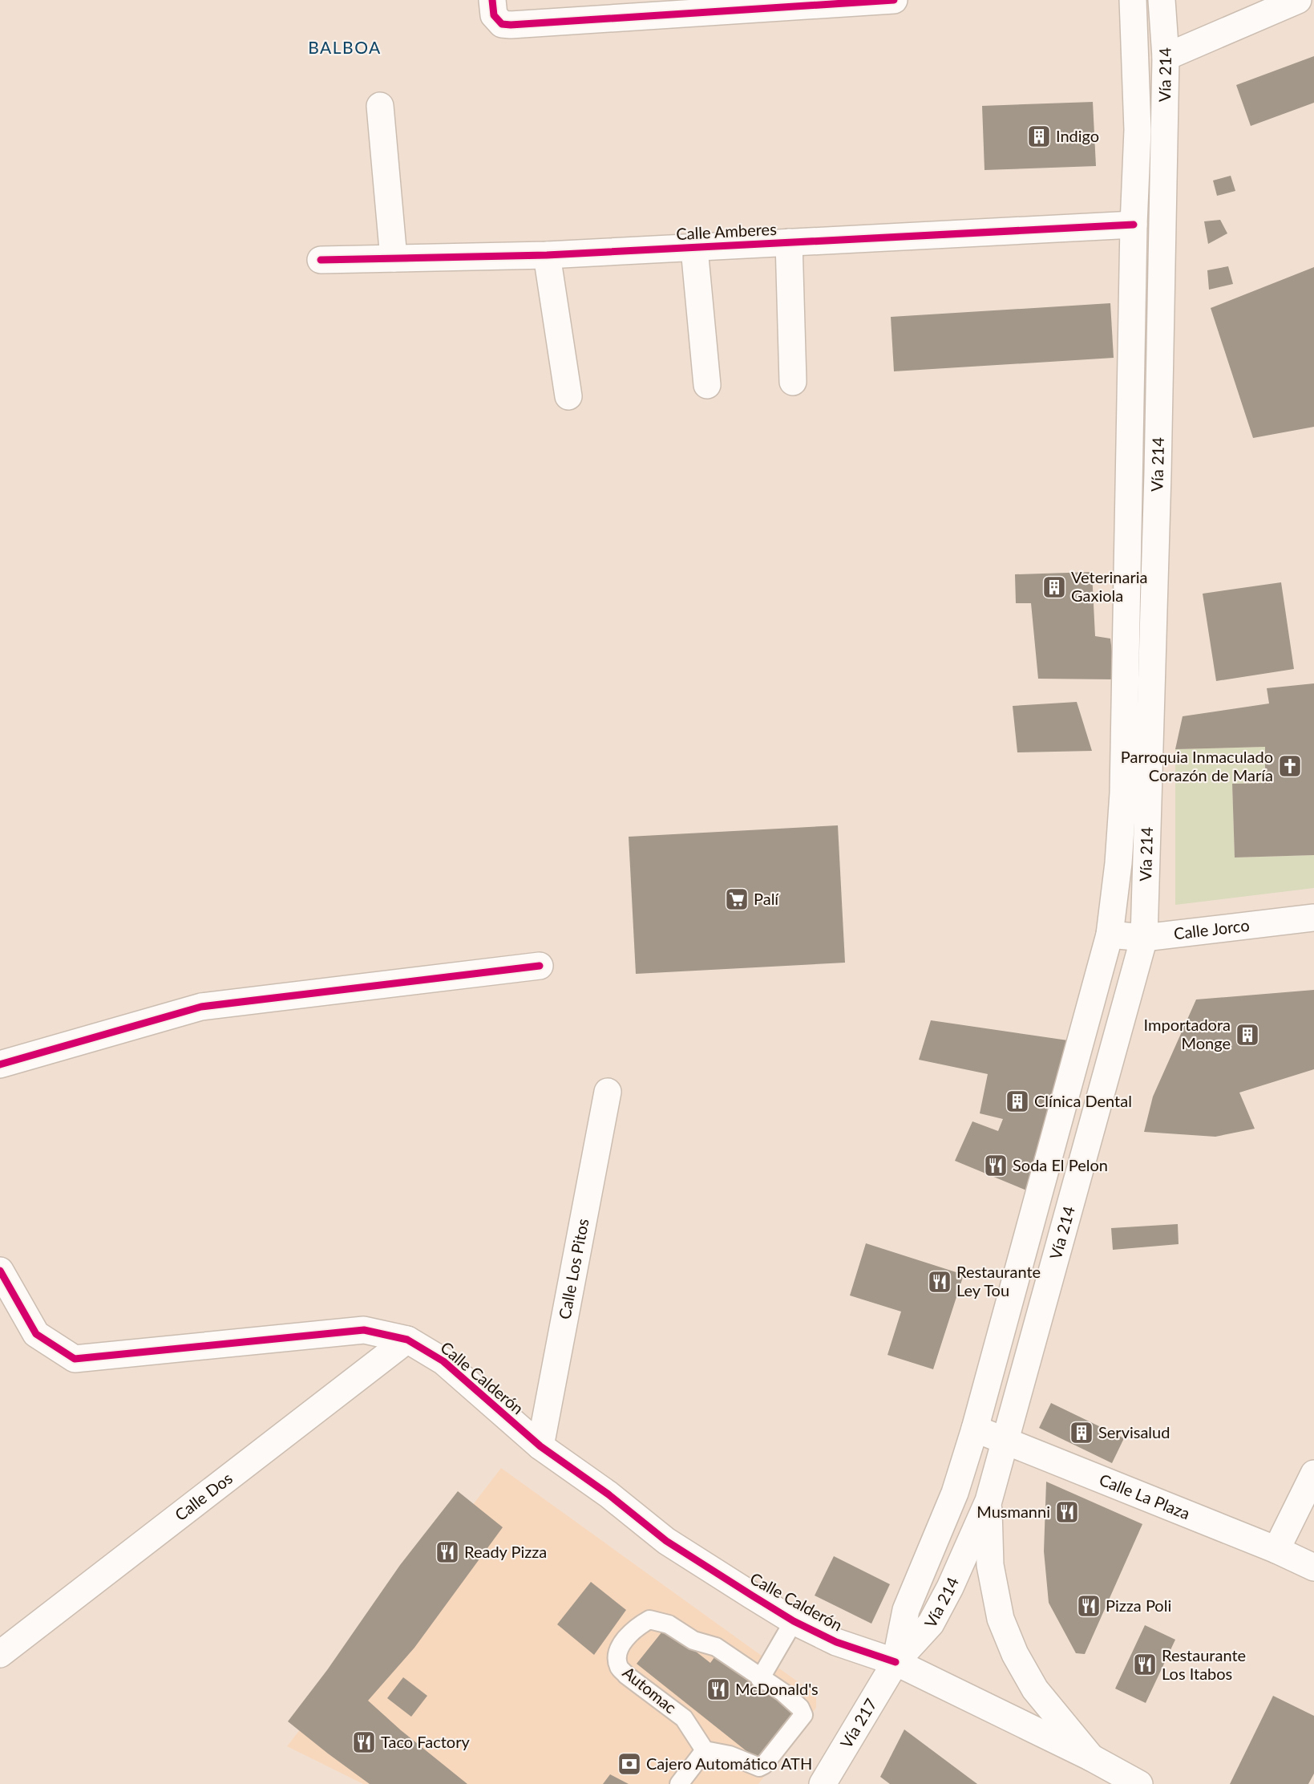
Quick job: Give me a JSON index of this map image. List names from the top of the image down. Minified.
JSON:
{"streets":{"street":["Vía 214","Calle Amberes","Calle Jorco","Calle Los Pitos","Calle Calderón","Calle Dos","Calle La Plaza","Vía 217"],"lane":["Automac"]},"crossings":[["Vía 214","Calle Amberes"],["Vía 214","Calle Jorco"],["Vía 214","Calle Calderón"],["Vía 214","Calle La Plaza"],["Vía 214","Vía 217"],["Calle Los Pitos","Calle Calderón"],["Calle Calderón","Calle Dos"],["Calle Calderón","Vía 217"]],"districts":["BALBOA"],"places":{"building":["Indigo","Veterinaria Gaxiola","Importadora Monge","Clínica Dental","Servisalud"],"church":["Parroquia Inmaculado Corazón de María"],"supermarket":["Palí"],"restaurant":["Soda El Pelon","Restaurante Ley Tou","Musmanni","Ready Pizza","Pizza Poli","Restaurante Los Itabos","McDonald's","Taco Factory"],"bank":["Cajero Automático ATH"]}}
